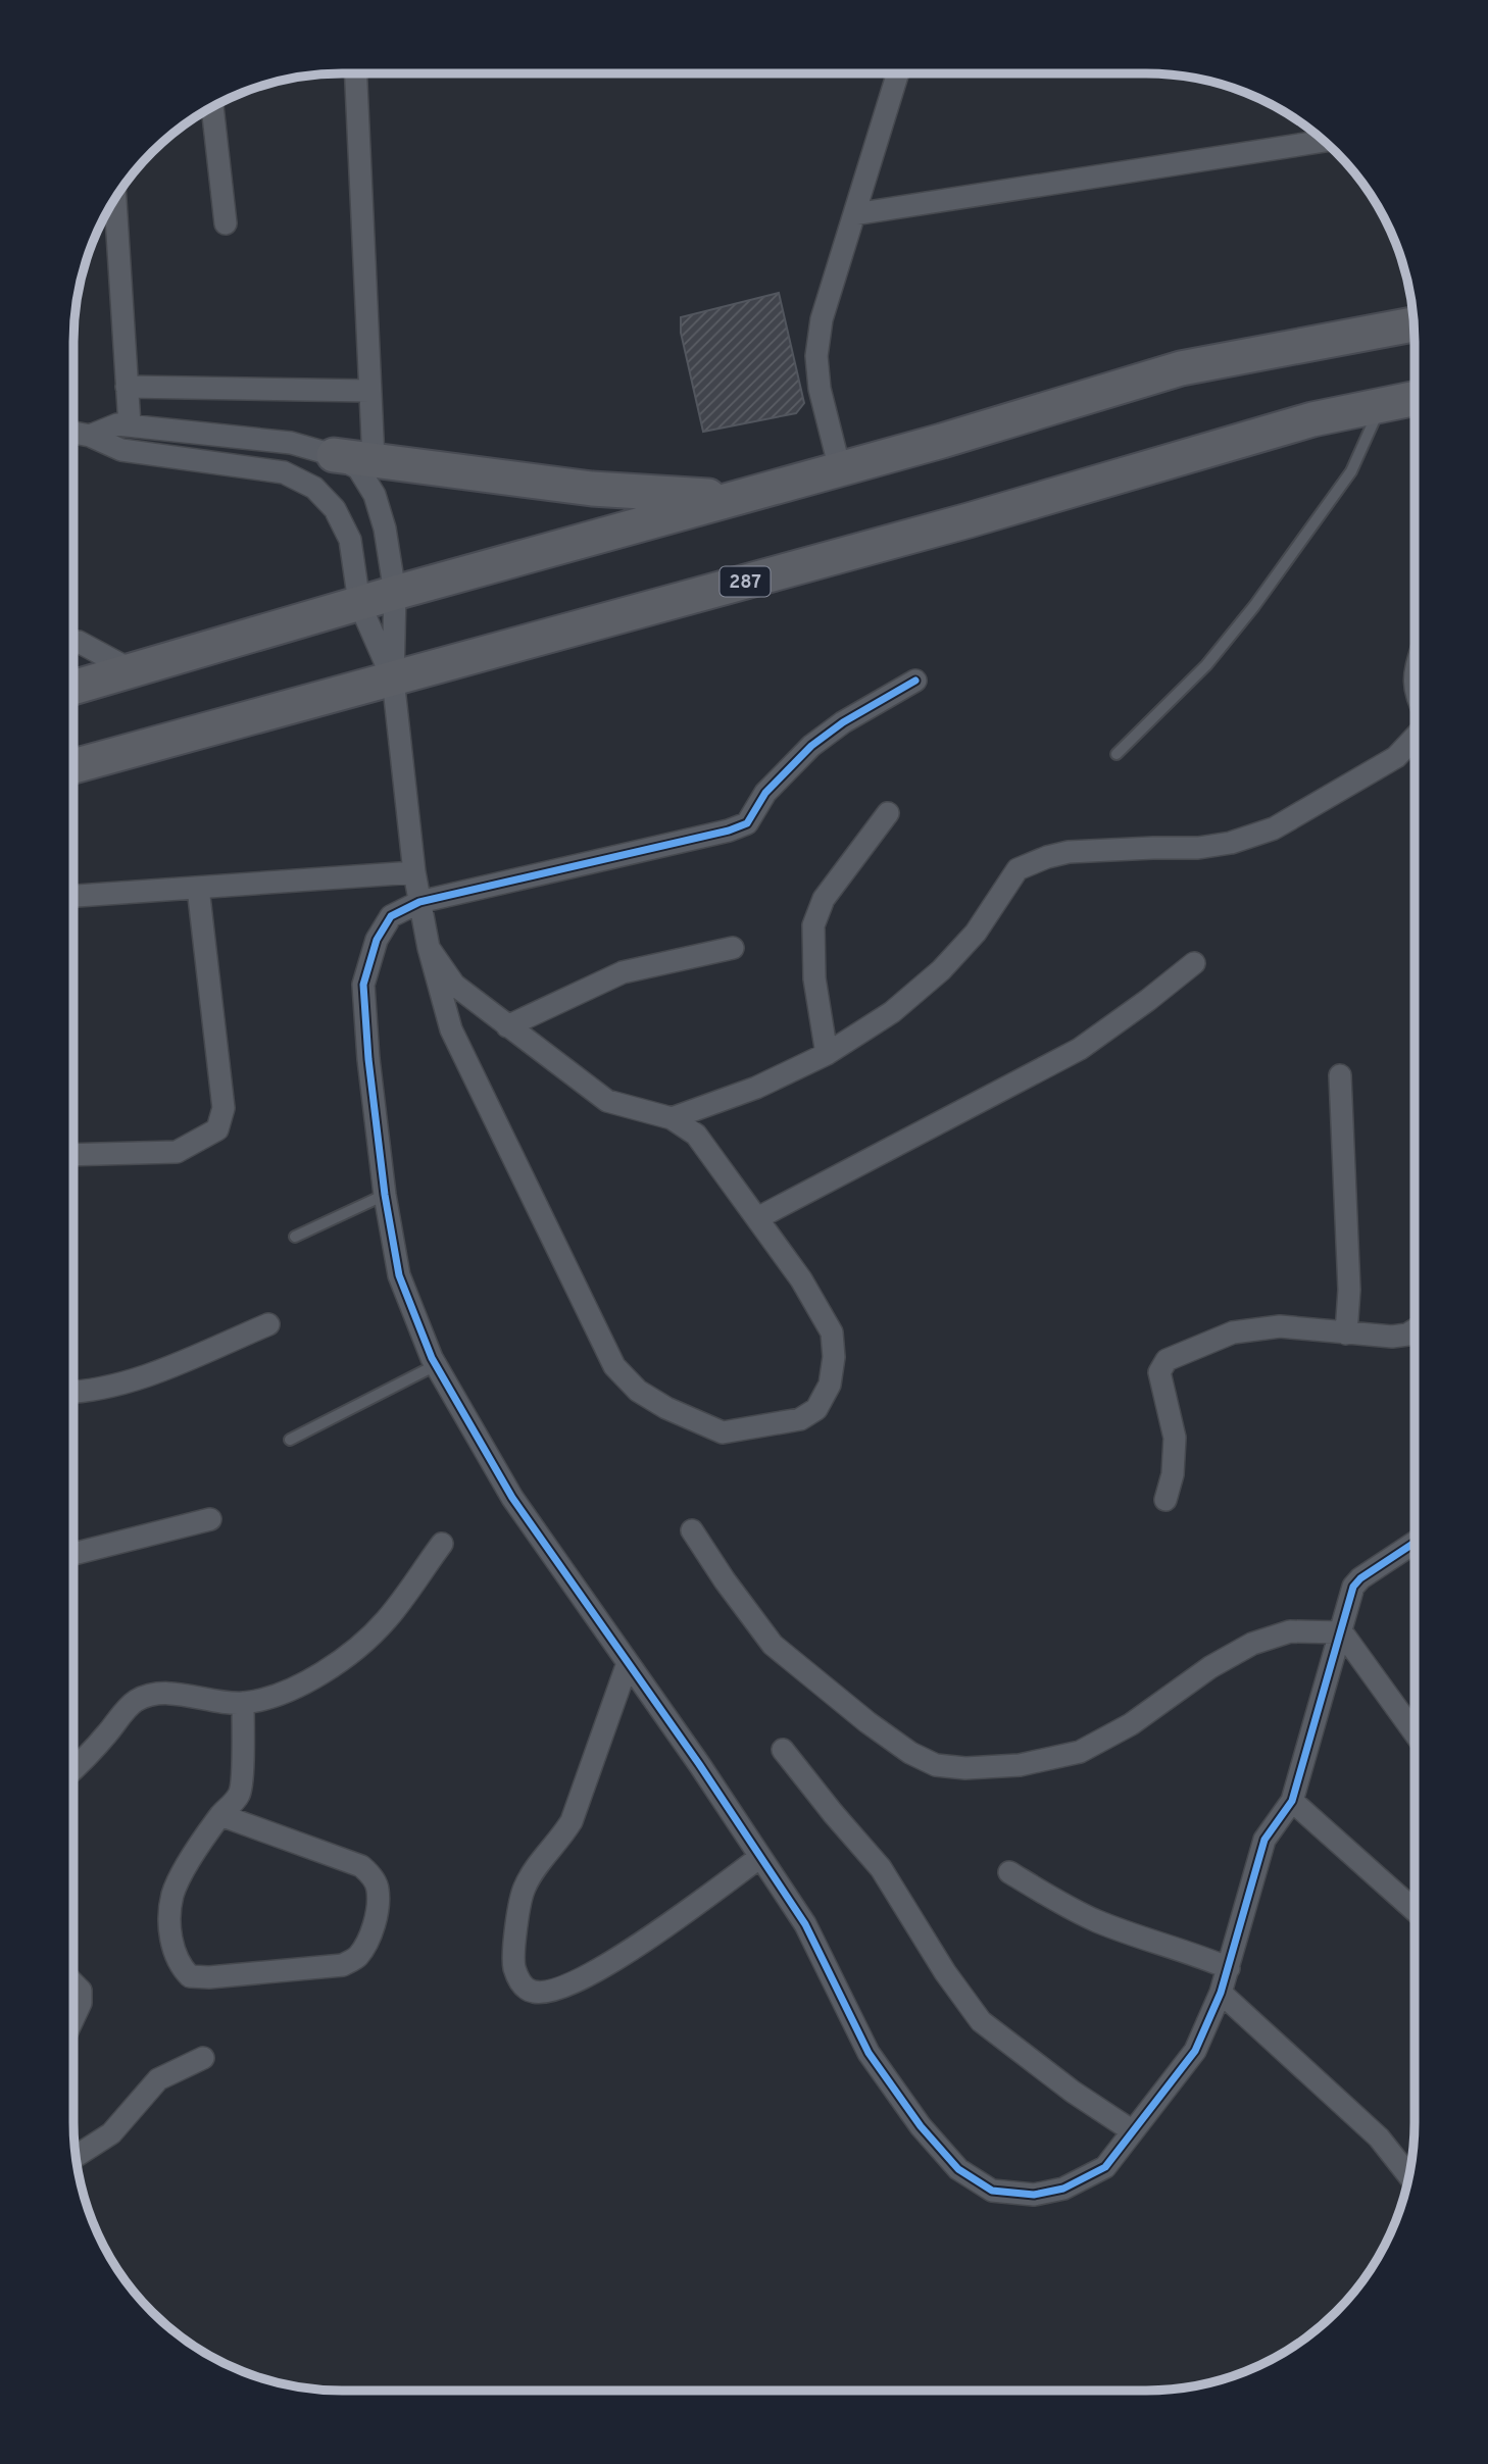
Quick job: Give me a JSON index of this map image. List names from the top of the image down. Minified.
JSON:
{"streets":{"main road":["287"]}}
